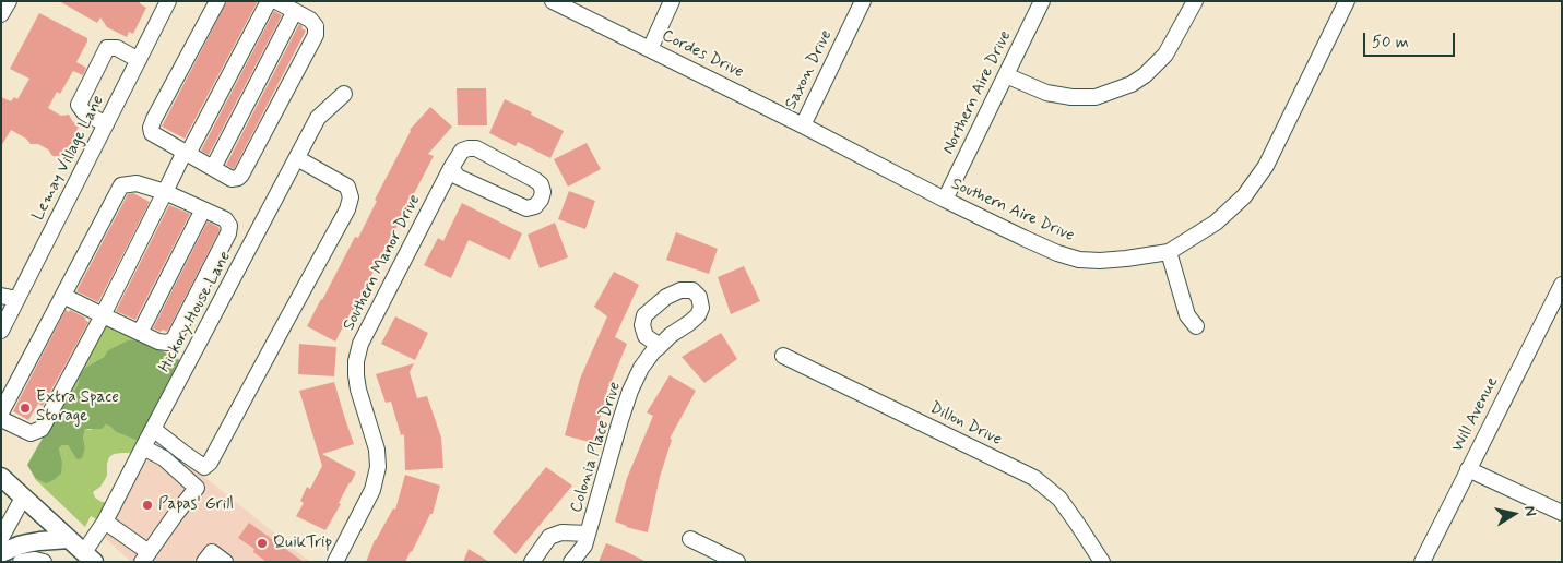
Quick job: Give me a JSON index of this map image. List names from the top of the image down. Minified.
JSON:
{"streets":{"street":["Cordes Drive","Saxon Drive","Northern Aire Drive","Lemay Village Lane","Southern Aire Drive","Southern Manor Drive","Hickory House Lane","Will Avenue","Dillon Drive","Colonia Place Drive"]},"crossings":[["Cordes Drive","Saxon Drive"],["Cordes Drive","Southern Aire Drive"],["Northern Aire Drive","Southern Aire Drive"]],"places":["Extra Space Storage","Papas' Grill","QuikTrip"],"scale_bar":"50 m","north":"right"}
